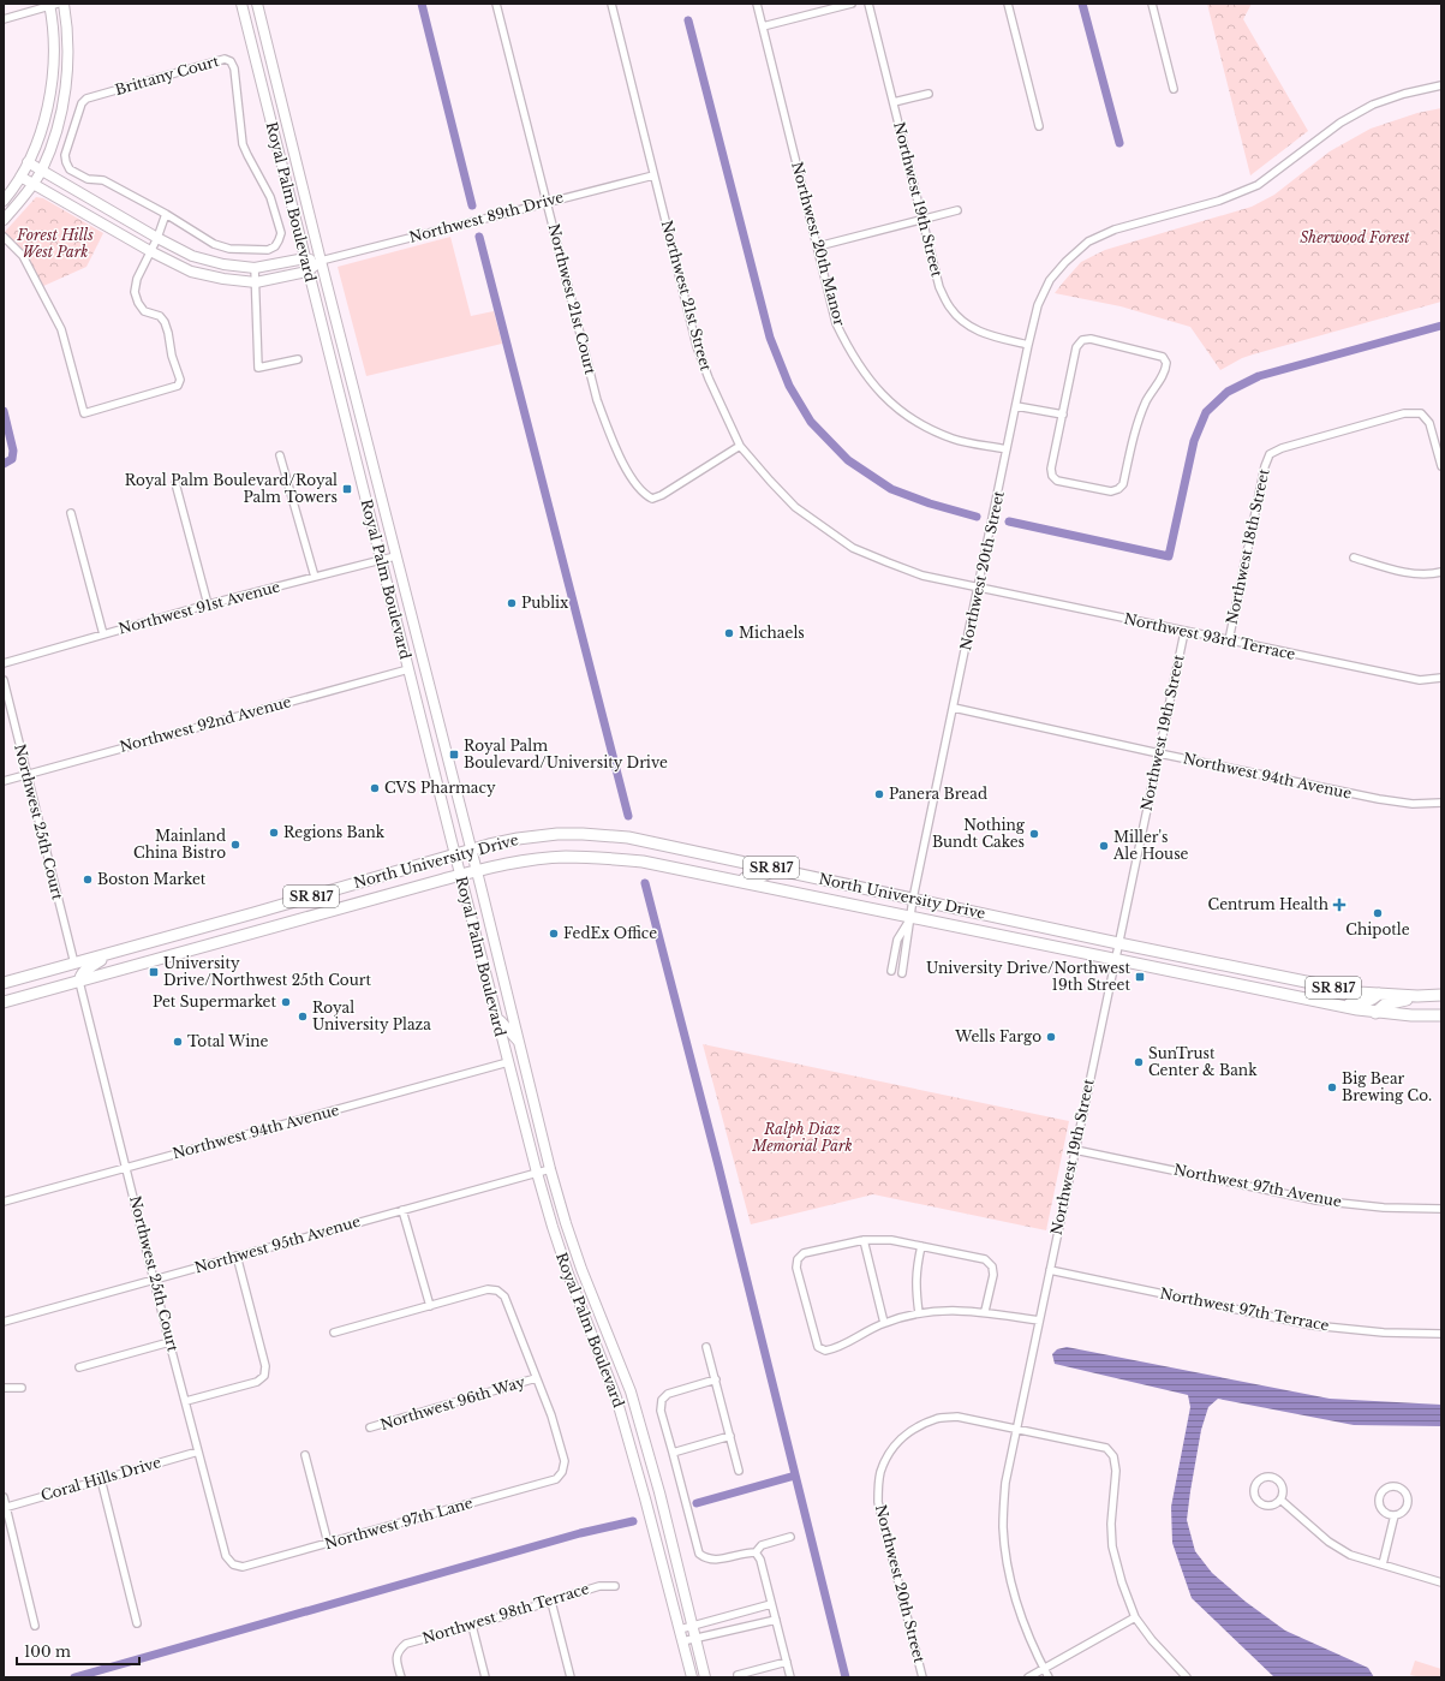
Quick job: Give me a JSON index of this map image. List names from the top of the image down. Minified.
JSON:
{"streets":{"main road":["Royal Palm Boulevard","Northwest 89th Drive","North University Drive","SR 817"],"street":["Brittany Court","Northwest 19th Street","Northwest 20th Manor","Northwest 21st Street","Northwest 21st Court","Northwest 18th Street","Northwest 20th Street","Northwest 91st Avenue","Northwest 93rd Terrace","Northwest 92nd Avenue","Northwest 94th Avenue","Northwest 25th Court","Northwest 97th Avenue","Northwest 95th Avenue","Northwest 97th Terrace","Northwest 96th Way","Coral Hills Drive","Northwest 97th Lane","Northwest 98th Terrace"]},"crossings":[["Northwest 19th Street","Northwest 20th Street"],["Northwest 19th Street","Northwest 93rd Terrace"],["Northwest 19th Street","Northwest 94th Avenue"],["Northwest 19th Street","North University Drive"],["Northwest 19th Street","Northwest 97th Avenue"],["Northwest 19th Street","Northwest 97th Terrace"],["Royal Palm Boulevard","Northwest 89th Drive"],["Royal Palm Boulevard","Northwest 91st Avenue"],["Royal Palm Boulevard","Northwest 92nd Avenue"],["Royal Palm Boulevard","Northwest 94th Avenue"],["Royal Palm Boulevard","North University Drive"],["Royal Palm Boulevard","Northwest 95th Avenue"],["Northwest 89th Drive","Northwest 21st Street"],["Northwest 89th Drive","Northwest 21st Court"],["Northwest 20th Manor","Northwest 20th Street"],["Northwest 21st Street","Northwest 21st Court"],["Northwest 21st Street","Northwest 20th Street"],["Northwest 21st Street","Northwest 93rd Terrace"],["Northwest 18th Street","Northwest 93rd Terrace"],["Northwest 20th Street","Northwest 93rd Terrace"],["Northwest 20th Street","Northwest 94th Avenue"],["Northwest 20th Street","North University Drive"],["Northwest 92nd Avenue","Northwest 25th Court"],["Northwest 94th Avenue","Northwest 25th Court"],["Northwest 25th Court","North University Drive"],["Northwest 25th Court","Northwest 95th Avenue"],["Northwest 25th Court","Coral Hills Drive"],["Northwest 25th Court","Northwest 97th Lane"],["Northwest 96th Way","Northwest 97th Lane"]],"parks":["Forest Hills West Park","Sherwood Forest","Ralph Diaz Memorial Park"],"places":{"transit":["Royal Palm Boulevard/Royal Palm Towers","Royal Palm Boulevard/University Drive","University Drive/Northwest 25th Court","University Drive/Northwest 19th Street"],"other":["Publix","Michaels","CVS Pharmacy","Panera Bread","Regions Bank","Nothing Bundt Cakes","Mainland China Bistro","Miller's Ale House","Boston Market","Chipotle","FedEx Office","Pet Supermarket","Royal University Plaza","Wells Fargo","Total Wine","SunTrust Center & Bank","Big Bear Brewing Co."],"health":["Centrum Health"]},"scale_bar":"100 m"}
